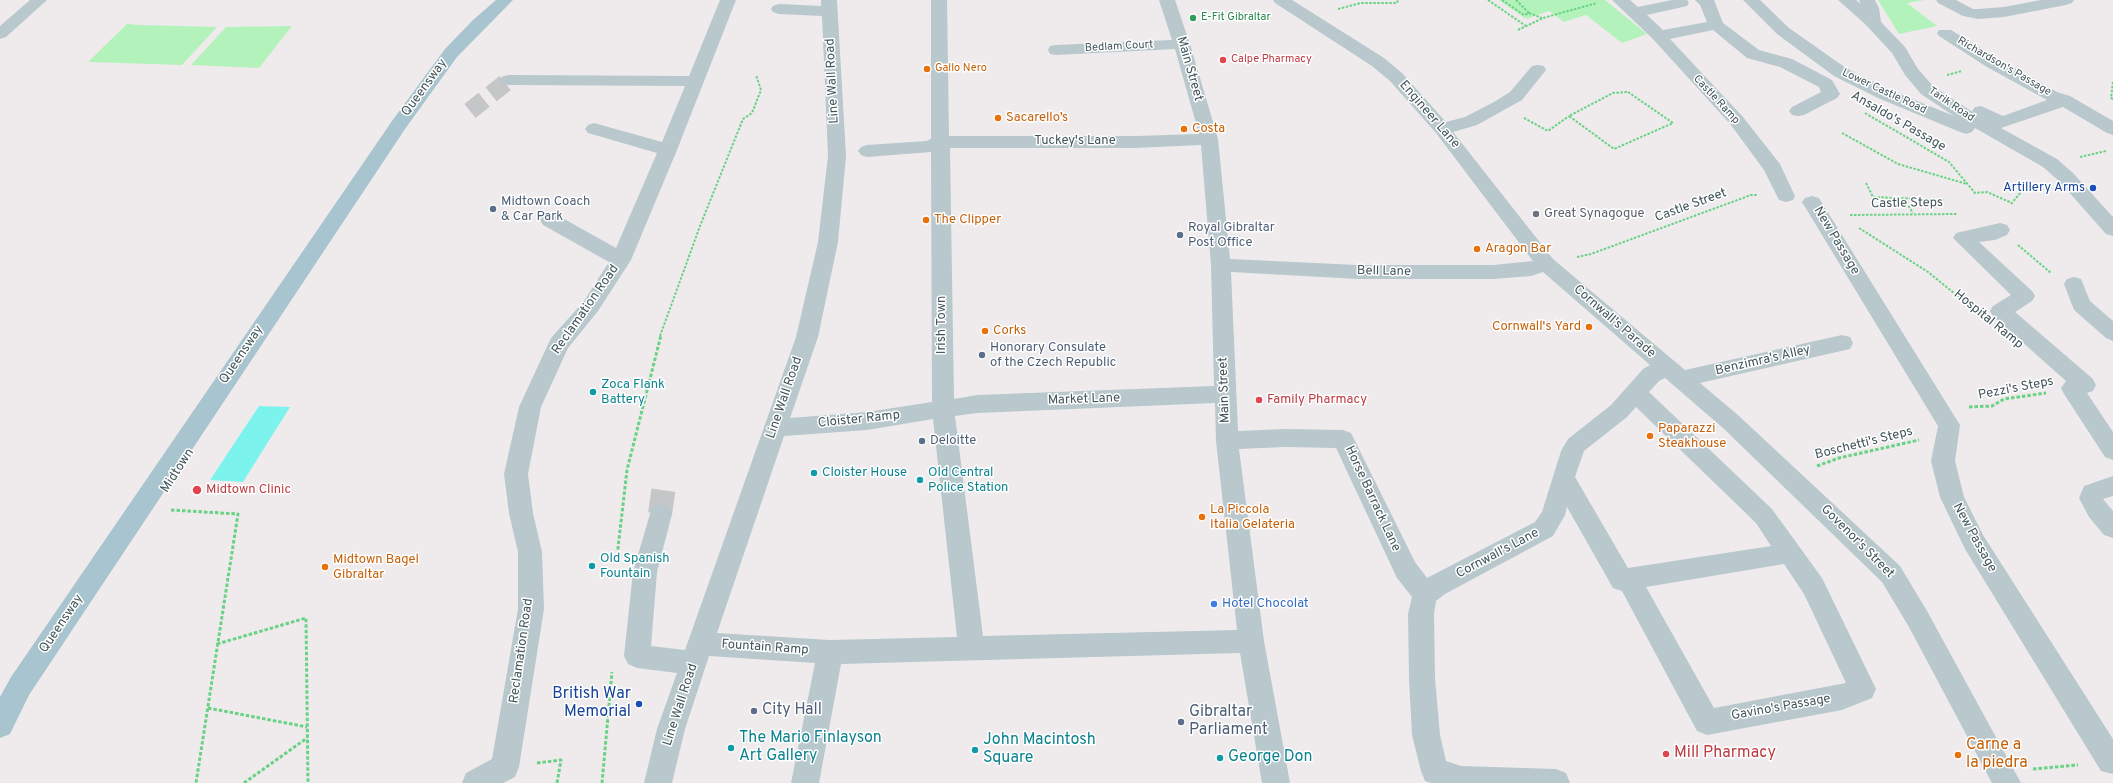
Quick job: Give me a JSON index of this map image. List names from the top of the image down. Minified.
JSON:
{"streets":{"main road":["Queensway"],"street":["Bedlam Court","Richardson's Passage","Main Street","Line Wall Road","Lower Castle Road","Castle Ramp","Tarik Road","Engineer Lane","Tuckey's Lane","New Passage","Bell Lane","Reclamation Road","Cornwall's Parade","Irish Town","Benzimra's Alley","Market Lane","Cloister Ramp","Horse Barrack Lane","Govenor's Street","Cornwall's Lane","Fountain Ramp","Gavino's Passage"],"path":["Ansaldo's Passage","Castle Steps","Castle Street","Hospital Ramp","Pezzi's Steps","Boschetti's Steps","Midtown"]},"crossings":[["Bedlam Court","Main Street"],["Richardson's Passage","Tarik Road"],["Main Street","Tuckey's Lane"],["Main Street","Bell Lane"],["Main Street","Market Lane"],["Main Street","Horse Barrack Lane"],["Line Wall Road","Cloister Ramp"],["Line Wall Road","Fountain Ramp"],["Lower Castle Road","Tarik Road"],["Engineer Lane","Castle Street"],["Engineer Lane","Bell Lane"],["Engineer Lane","Cornwall's Parade"],["Tuckey's Lane","Irish Town"],["Castle Steps","New Passage"],["Castle Street","Bell Lane"],["Castle Street","Cornwall's Parade"],["New Passage","Pezzi's Steps"],["New Passage","Boschetti's Steps"],["Bell Lane","Cornwall's Parade"],["Cornwall's Parade","Benzimra's Alley"],["Cornwall's Parade","Govenor's Street"],["Cornwall's Parade","Cornwall's Lane"],["Irish Town","Market Lane"],["Irish Town","Cloister Ramp"],["Benzimra's Alley","Govenor's Street"],["Benzimra's Alley","Cornwall's Lane"],["Market Lane","Cloister Ramp"],["Boschetti's Steps","Govenor's Street"],["Horse Barrack Lane","Cornwall's Lane"],["Govenor's Street","Cornwall's Lane"],["Cornwall's Lane","Gavino's Passage"]],"places":["E-Fit Gibraltar","Calpe Pharmacy","Gallo Nero","Sacarello’s","Costa","Artillery Arms","Midtown Coach & Car Park","Great Synagogue","The Clipper","Royal Gibraltar Post Office","Aragon Bar","Cornwall's Yard","Corks","Honorary Consulate of the Czech Republic","Zoca Flank Battery","Family Pharmacy","Paparazzi Steakhouse","Deloitte","Cloister House","Old Central Police Station","Midtown Clinic","La Piccola Italia Gelateria","Old Spanish Fountain","Midtown Bagel Gibraltar","Hotel Chocolat","British War Memorial","City Hall","Gibraltar Parliament","The Mario Finlayson Art Gallery","John Macintosh Square","Mill Pharmacy","Carne a la piedra","George Don"]}
